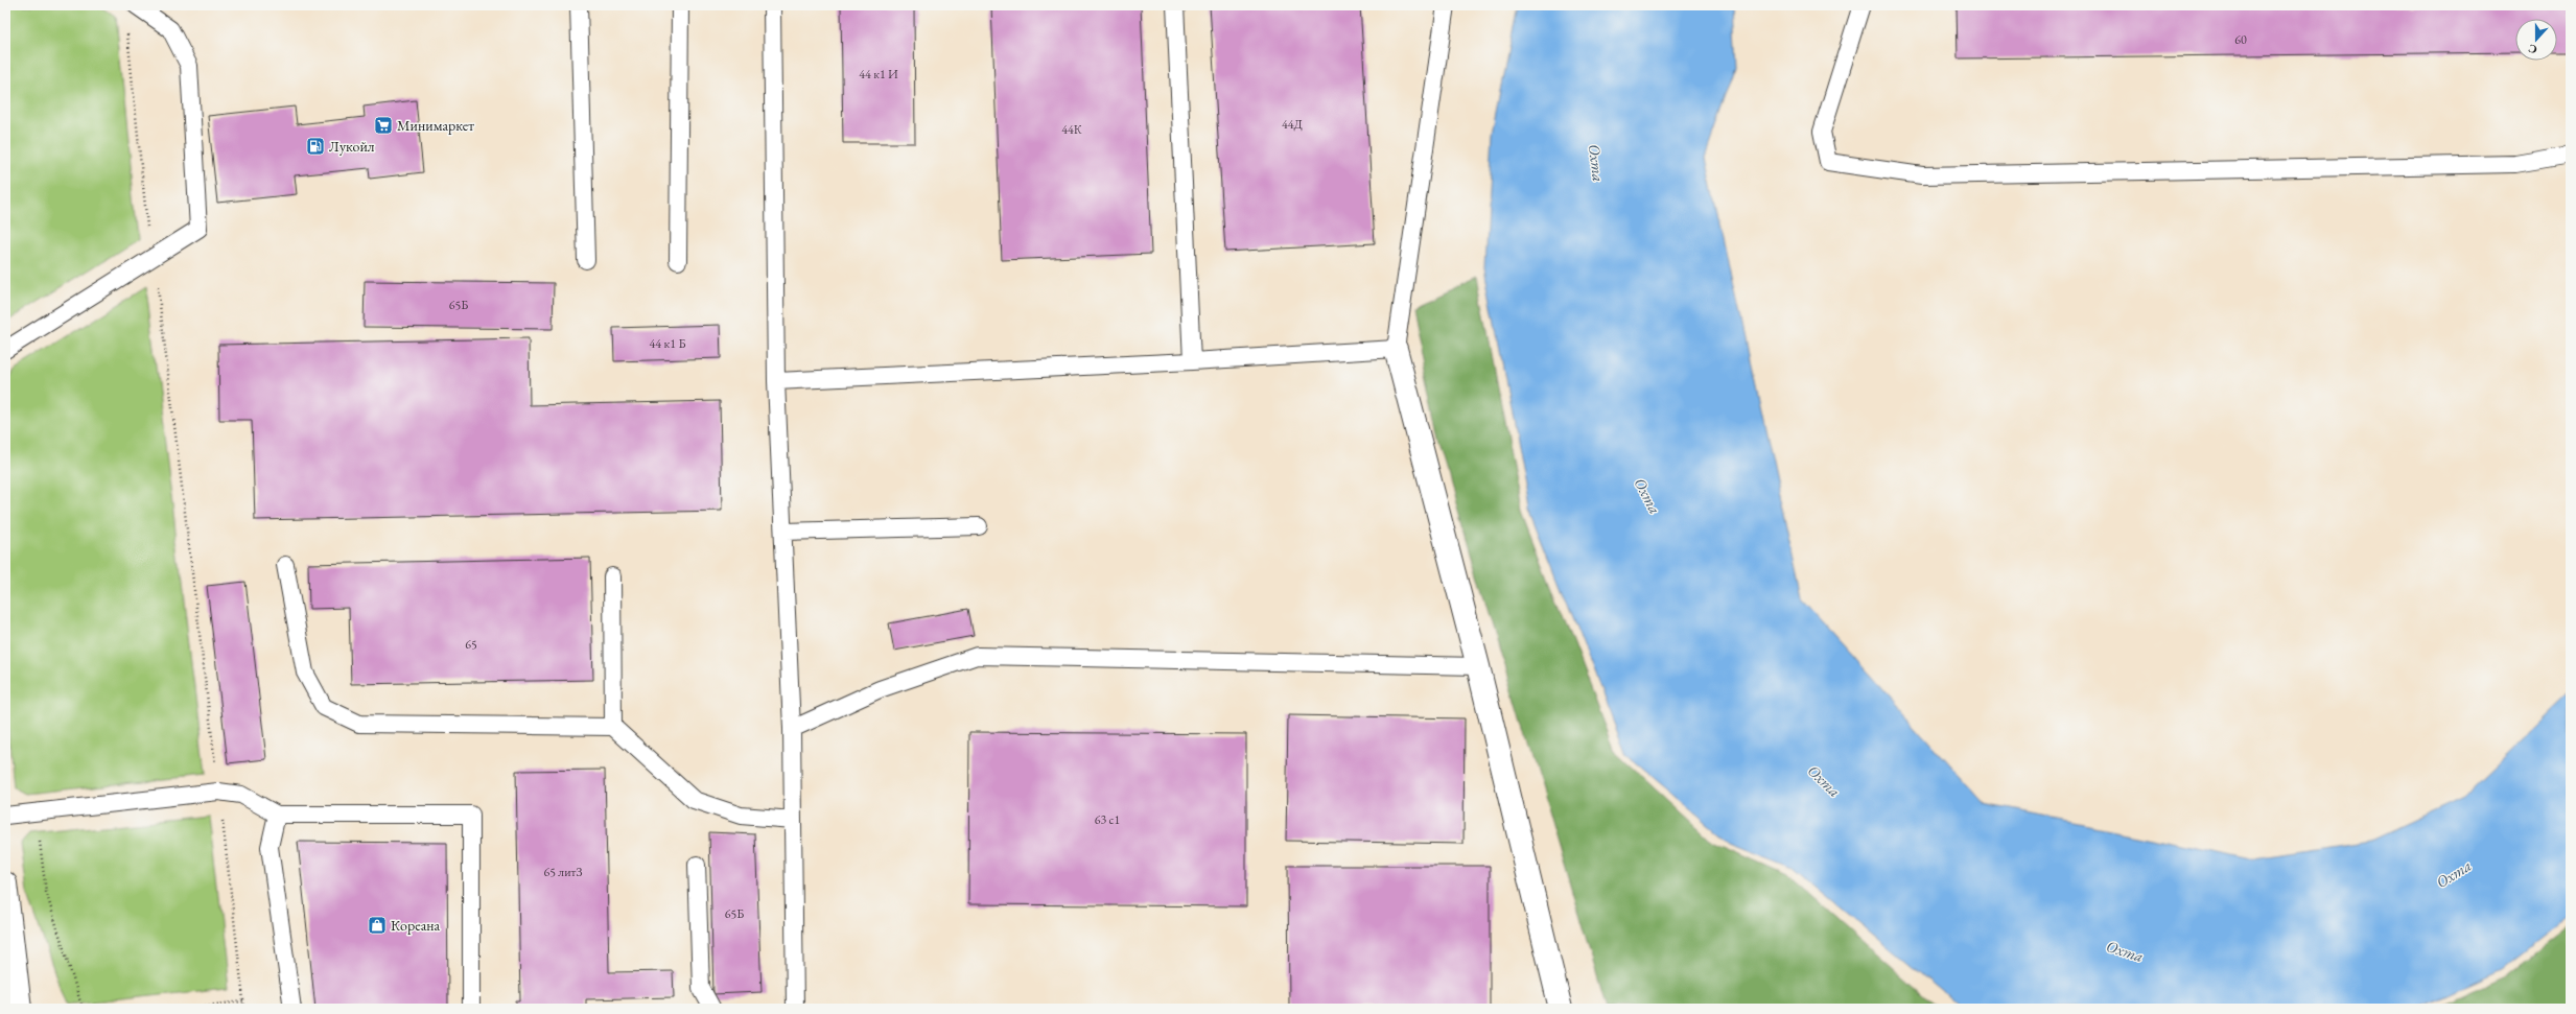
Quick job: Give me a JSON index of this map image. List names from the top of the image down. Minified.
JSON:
{"water":["Охта"],"places":{"supermarket":["Минимаркет"],"fuel station":["Лукойл"],"shop":["Кореана"]},"house_numbers":["60","44 к1 И","44Д","44К","65Б","44 к1 Б","65","63 с1","65 литЗ","65Б"],"north":"bottom"}
